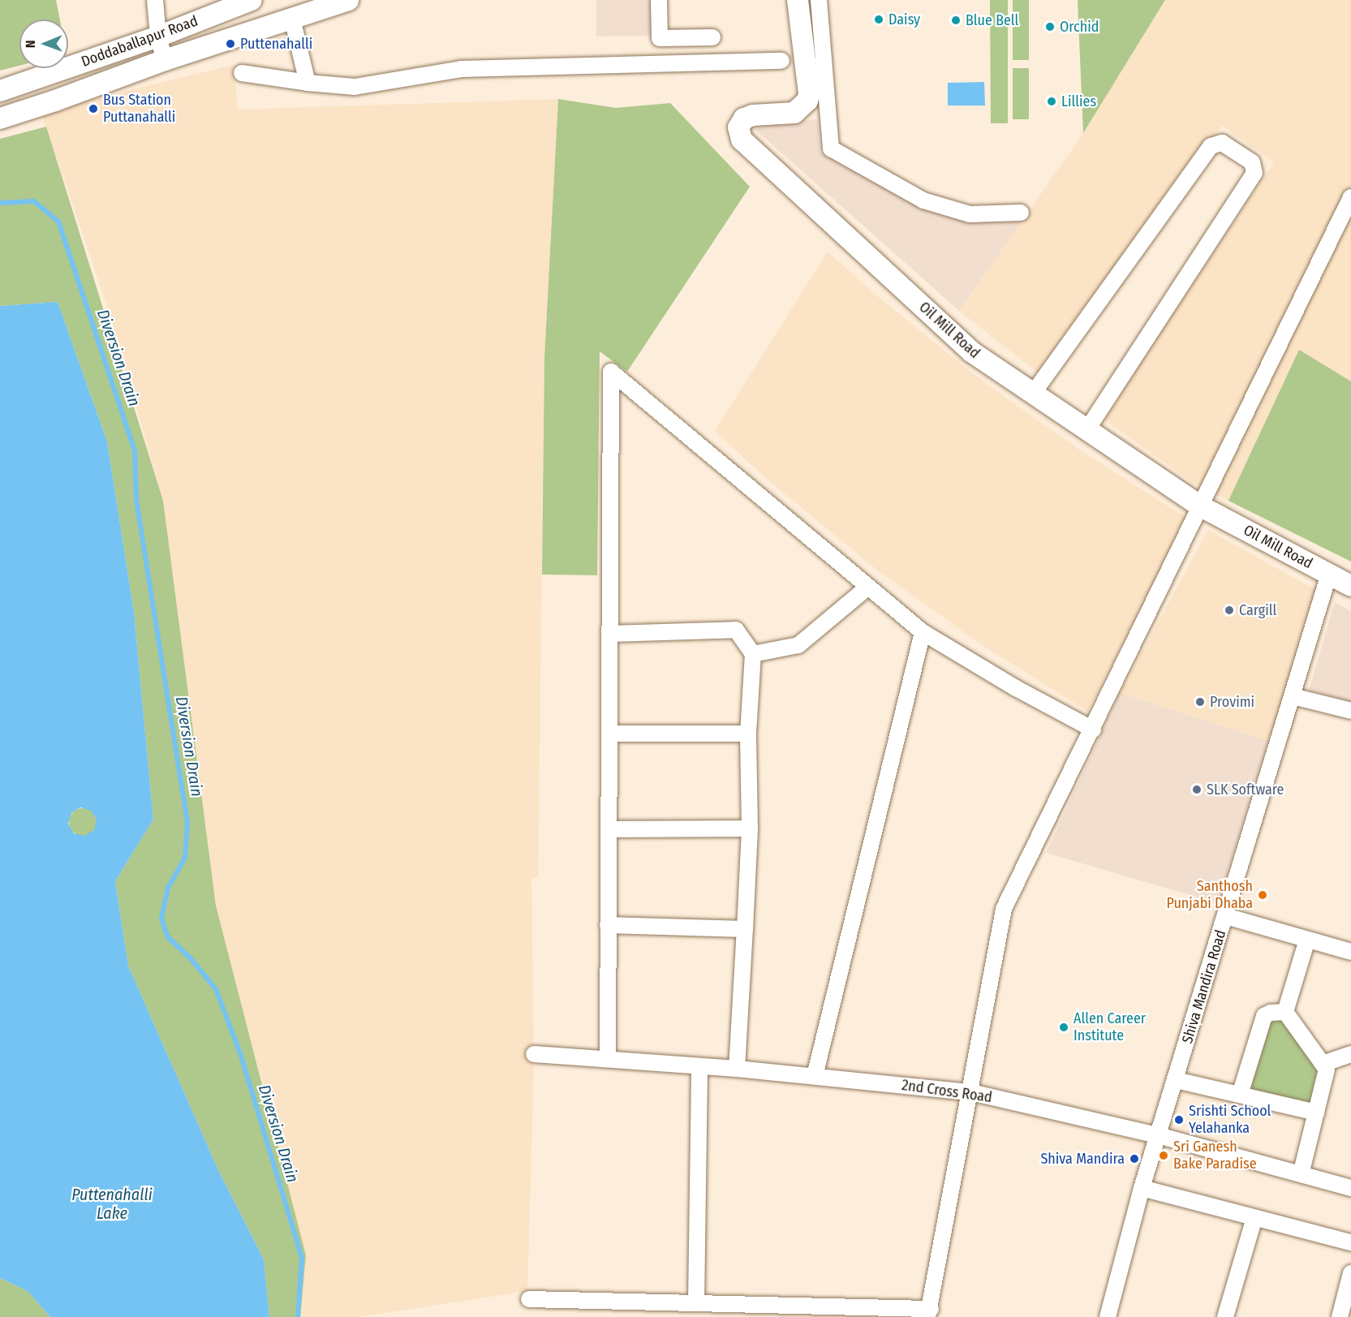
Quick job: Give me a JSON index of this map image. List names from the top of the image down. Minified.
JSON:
{"streets":{"main road":["Doddaballapur Road","Oil Mill Road"],"street":["Shiva Mandira Road","2nd Cross Road"]},"crossings":[["Oil Mill Road","Shiva Mandira Road"],["Shiva Mandira Road","2nd Cross Road"]],"water":["Diversion Drain","Puttenahalli Lake"],"places":["Daisy","Blue Bell","Orchid","Puttenahalli","Lillies","Bus Station Puttanahalli","Cargill","Provimi","SLK Software","Santhosh Punjabi Dhaba","Allen Career Institute","Srishti School Yelahanka","Sri Ganesh Bake Paradise","Shiva Mandira"],"north":"left"}
